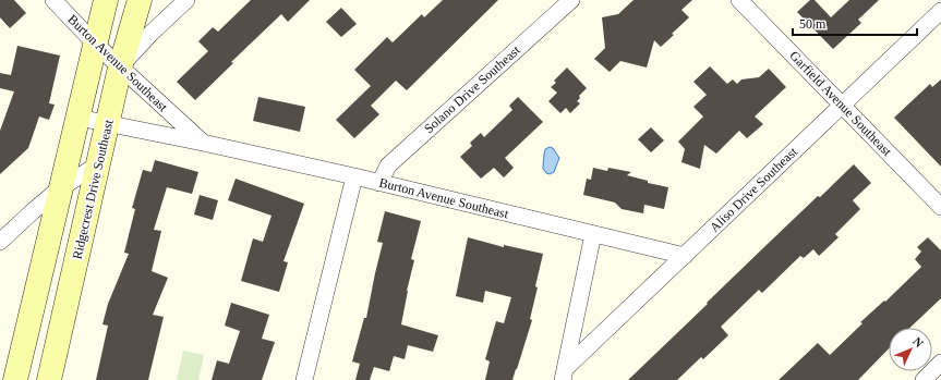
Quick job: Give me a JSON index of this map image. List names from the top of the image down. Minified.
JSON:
{"streets":{"street":["Burton Avenue Southeast","Solano Drive Southeast","Garfield Avenue Southeast","Ridgecrest Drive Southeast","Aliso Drive Southeast"]},"crossings":[["Burton Avenue Southeast","Solano Drive Southeast"],["Burton Avenue Southeast","Ridgecrest Drive Southeast"],["Burton Avenue Southeast","Aliso Drive Southeast"],["Garfield Avenue Southeast","Aliso Drive Southeast"]],"scale_bar":"50 m","north":"top right"}
